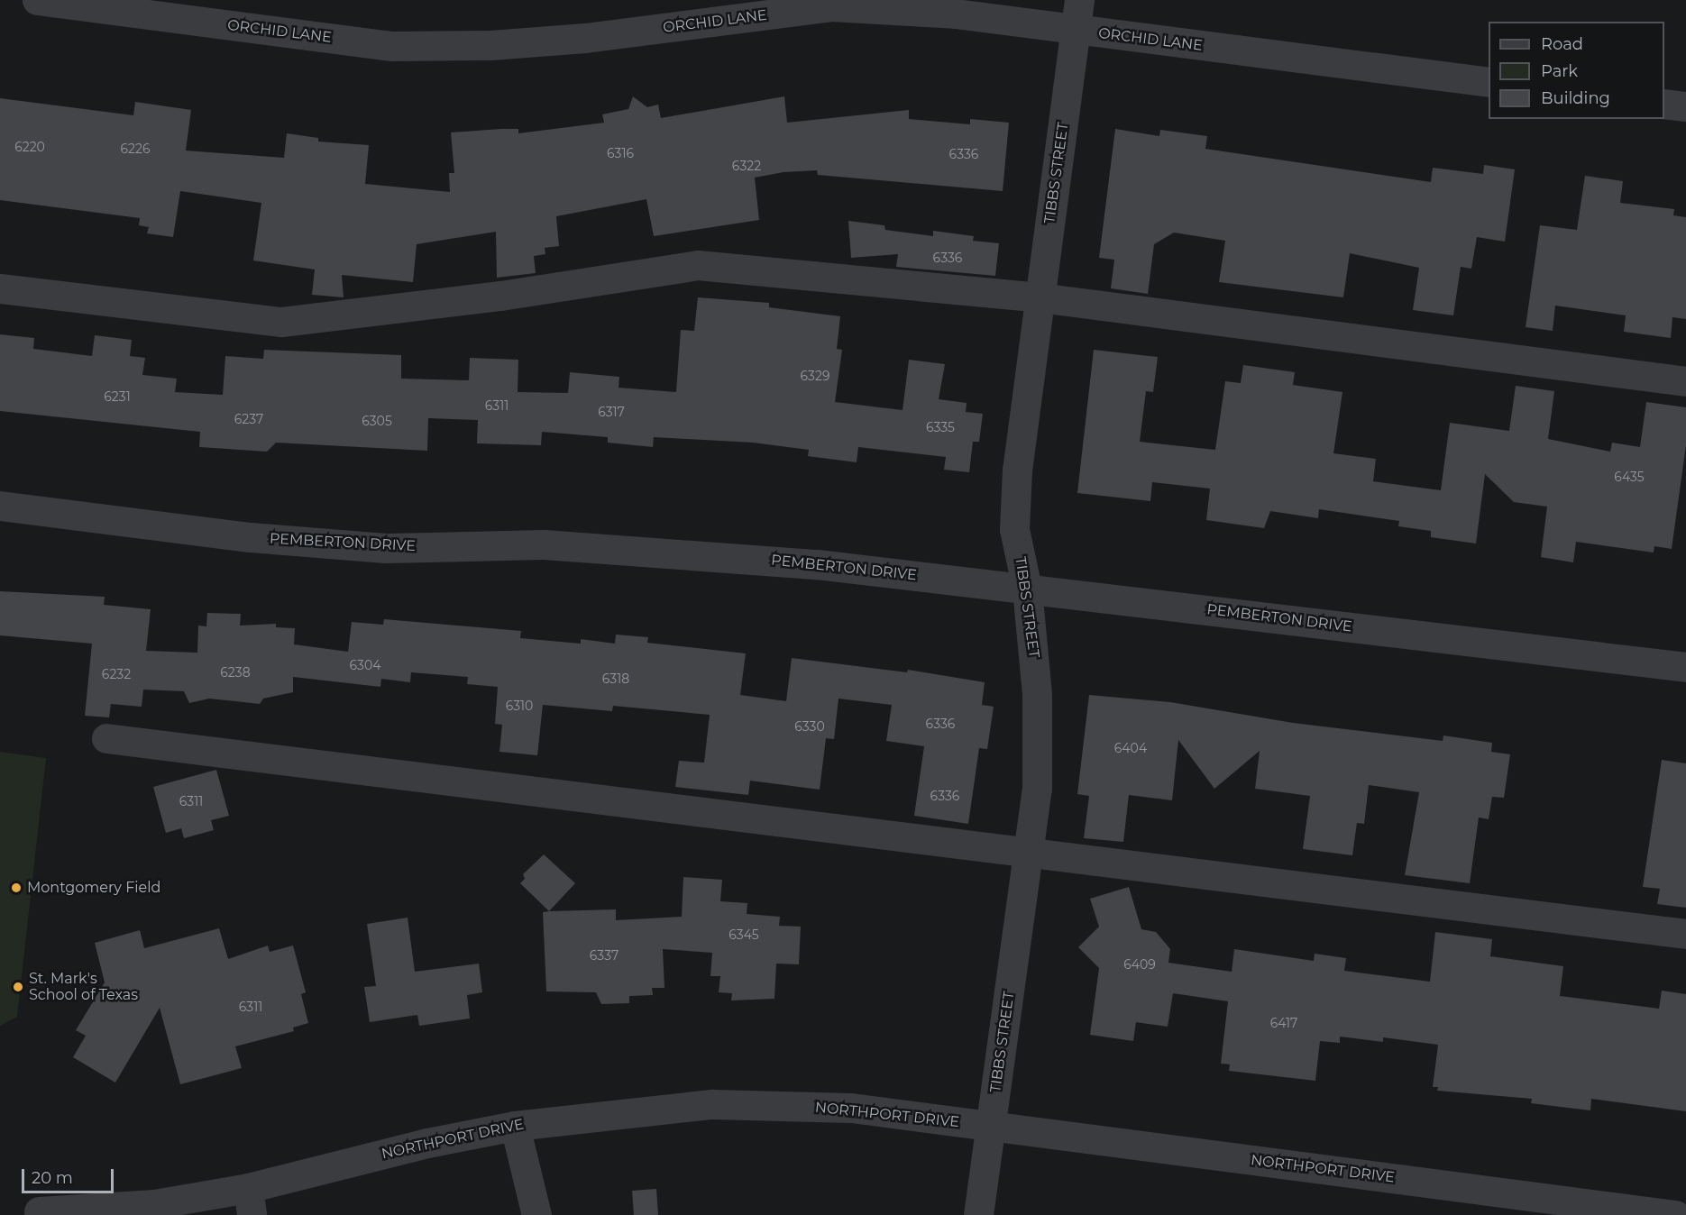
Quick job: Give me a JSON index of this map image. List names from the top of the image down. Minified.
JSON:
{"streets":{"street":["ORCHID LANE","TIBBS STREET","PEMBERTON DRIVE","NORTHPORT DRIVE"]},"crossings":[["ORCHID LANE","TIBBS STREET"],["TIBBS STREET","PEMBERTON DRIVE"],["TIBBS STREET","NORTHPORT DRIVE"]],"places":["Montgomery Field","St. Mark's School of Texas"],"house_numbers":["6220","6226","6316","6336","6322","6336","6329","6231","6311","6317","6237","6305","6335","6435","6304","6238","6232","6318","6310","6336","6330","6404","6336","6311","6345","6337","6409","6311","6417"],"legend":["Road","Park","Building"],"scale_bar":"20 m"}
